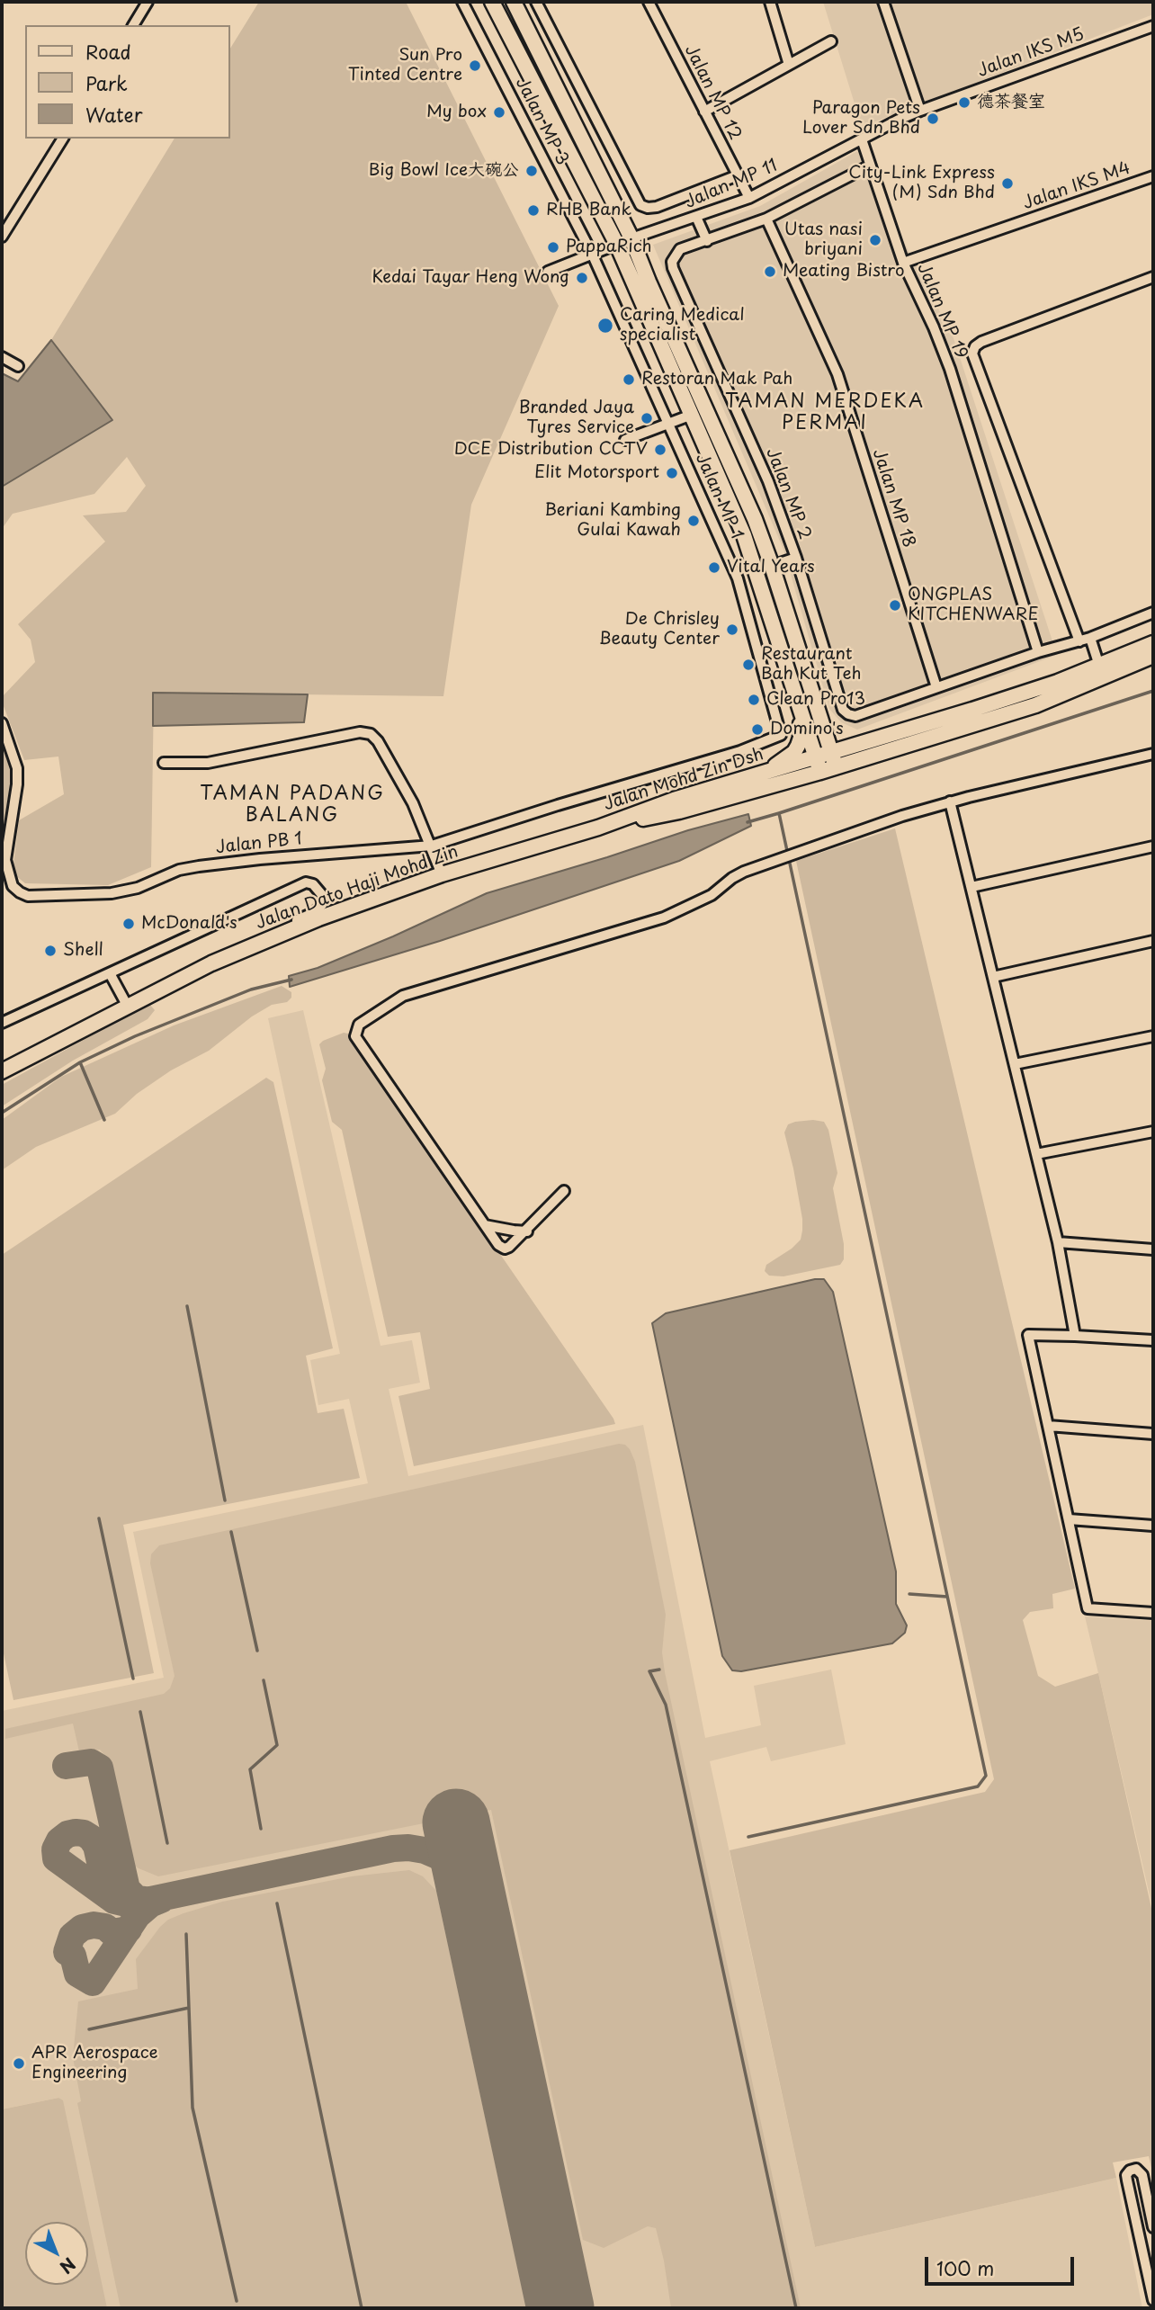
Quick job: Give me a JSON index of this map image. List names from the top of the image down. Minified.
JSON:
{"streets":{"main road":["Jalan Mohd Zin Dsh","Jalan Dato Haji Mohd Zin"],"street":["Jalan IKS M5","Jalan MP 12","Jalan MP 3","Jalan MP 11","Jalan IKS M4","Jalan MP 19","Jalan MP 2","Jalan MP 1","Jalan MP 18","Jalan PB 1"]},"crossings":[["Jalan IKS M5","Jalan MP 11"],["Jalan MP 12","Jalan MP 11"],["Jalan MP 3","Jalan MP 11"],["Jalan MP 3","Jalan MP 1"],["Jalan MP 11","Jalan MP 19"],["Jalan MP 11","Jalan MP 1"],["Jalan IKS M4","Jalan MP 19"],["Jalan MP 2","Jalan MP 18"],["Jalan MP 1","Jalan PB 1"],["Jalan Mohd Zin Dsh","Jalan Dato Haji Mohd Zin"]],"districts":["TAMAN MERDEKA PERMAI","TAMAN PADANG BALANG"],"places":["Sun Pro Tinted Centre","德茶餐室","My box","Paragon Pets Lover Sdn Bhd","Big Bowl Ice大碗公","City-Link Express (M) Sdn Bhd","RHB Bank","Utas nasi briyani","PappaRich","Meating Bistro","Kedai Tayar Heng Wong","Caring Medical specialist","Restoran Mak Pah","Branded Jaya Tyres Service","DCE Distribution CCTV","Elit Motorsport","Beriani Kambing Gulai Kawah","Vital Years","ONGPLAS KITCHENWARE","De Chrisley Beauty Center","Restaurant Bah Kut Teh","Clean Pro13","Domino's","McDonald's","Shell","APR Aerospace Engineering"],"legend":["Road","Park","Water"],"scale_bar":"100 m","north":"bottom right"}
